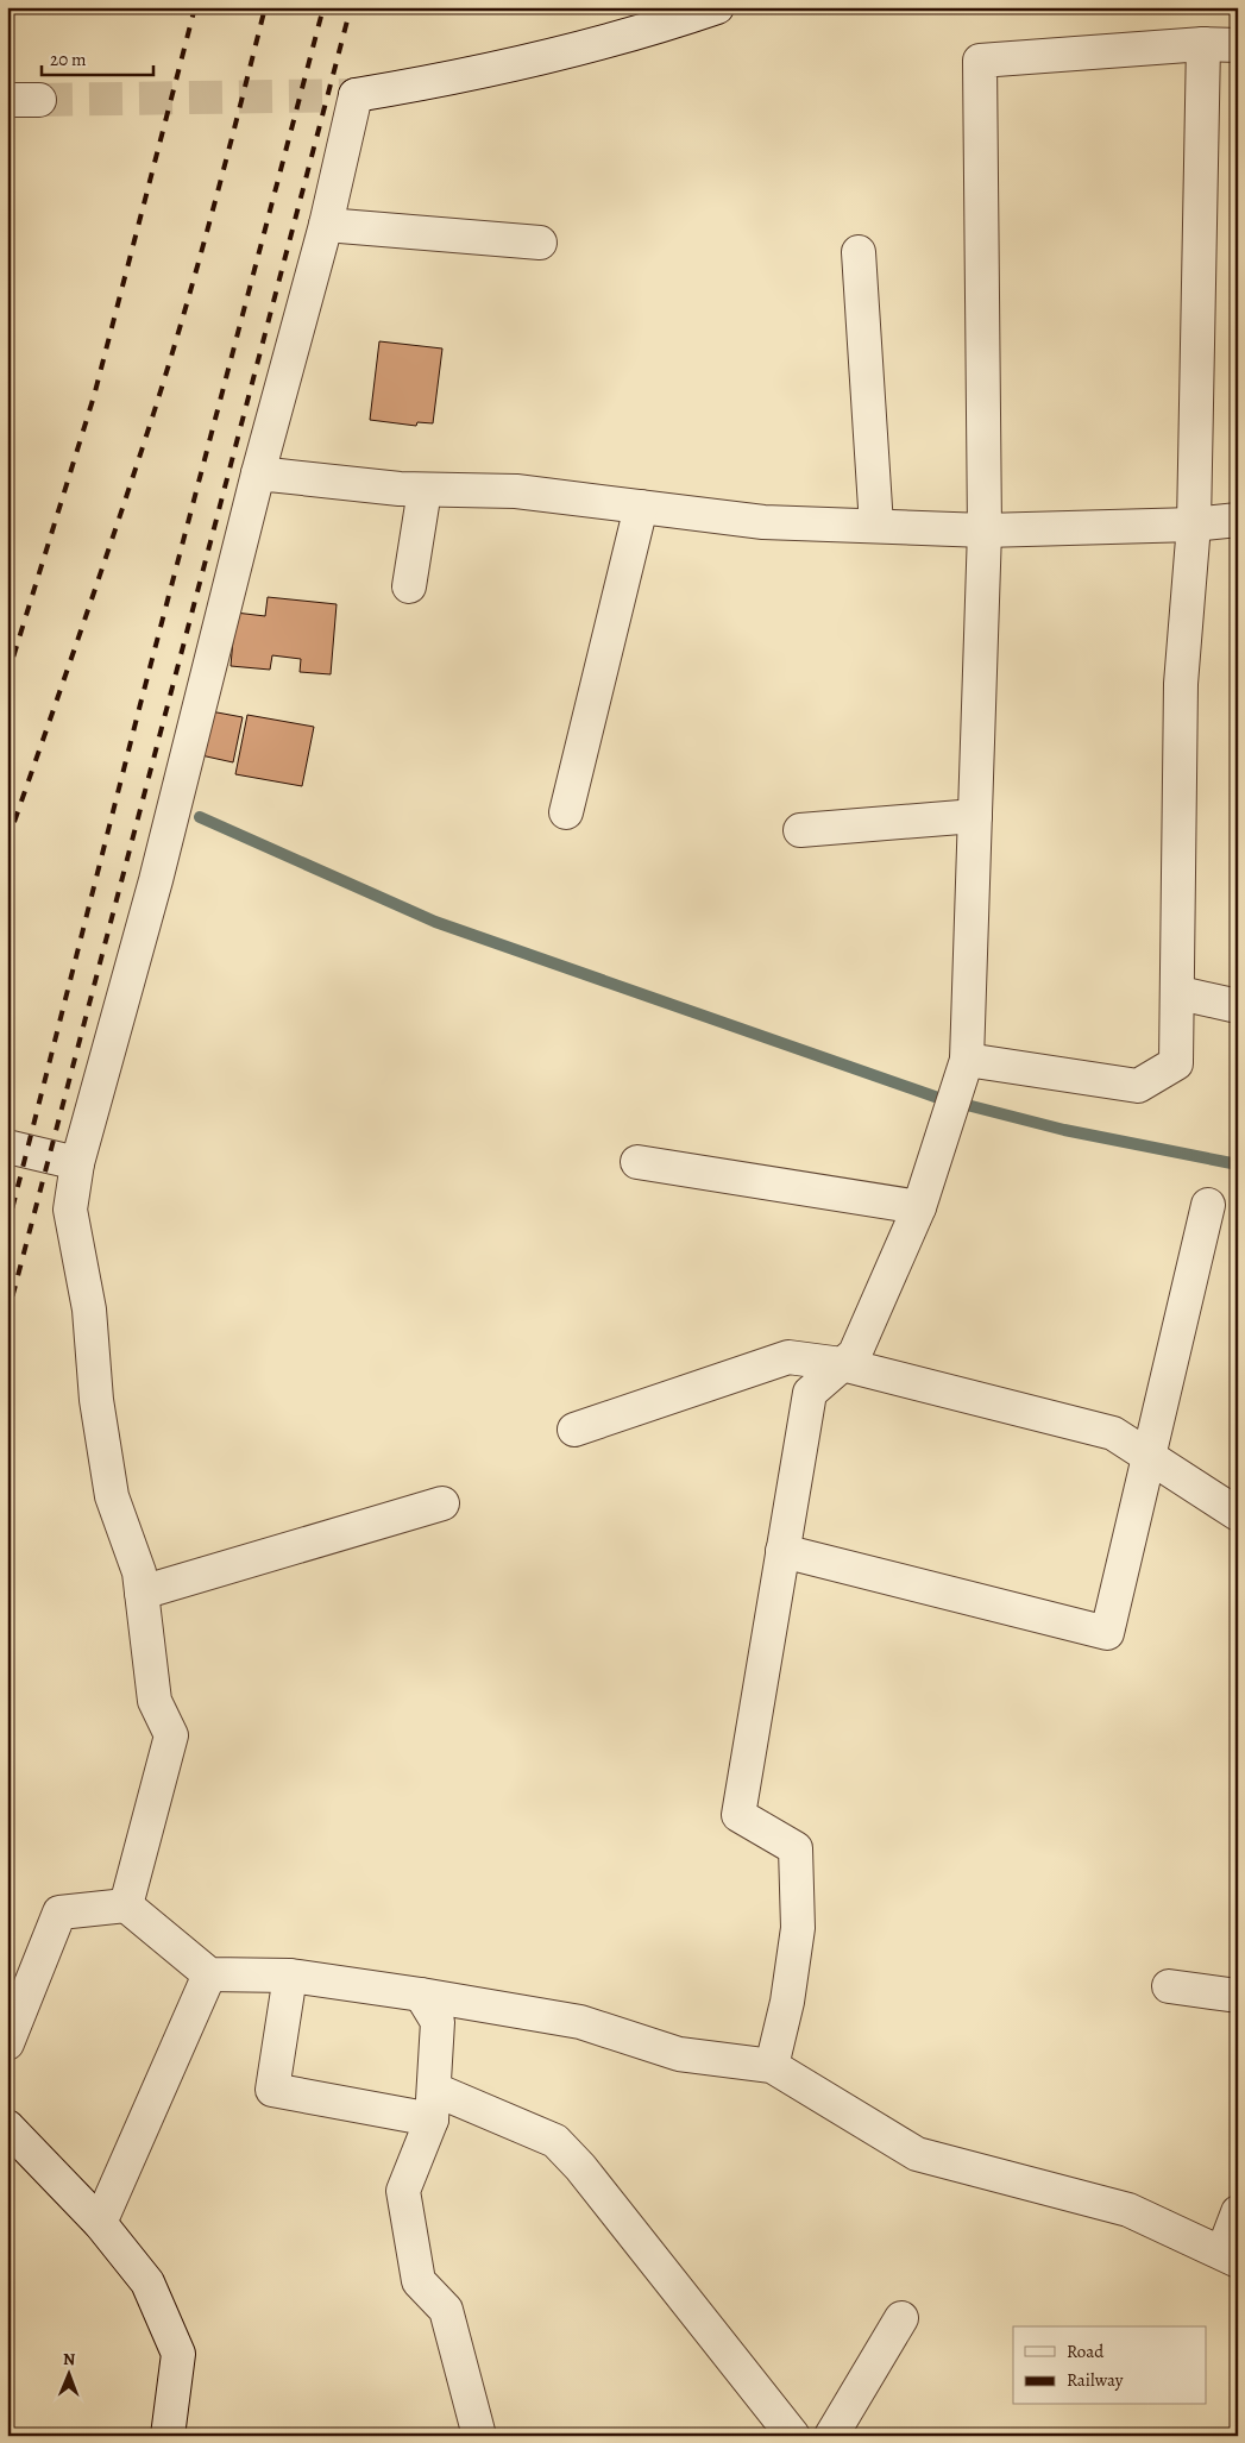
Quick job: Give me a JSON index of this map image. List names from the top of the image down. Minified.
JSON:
{"legend":["Road","Railway"],"scale_bar":"20 m","north":"top"}
